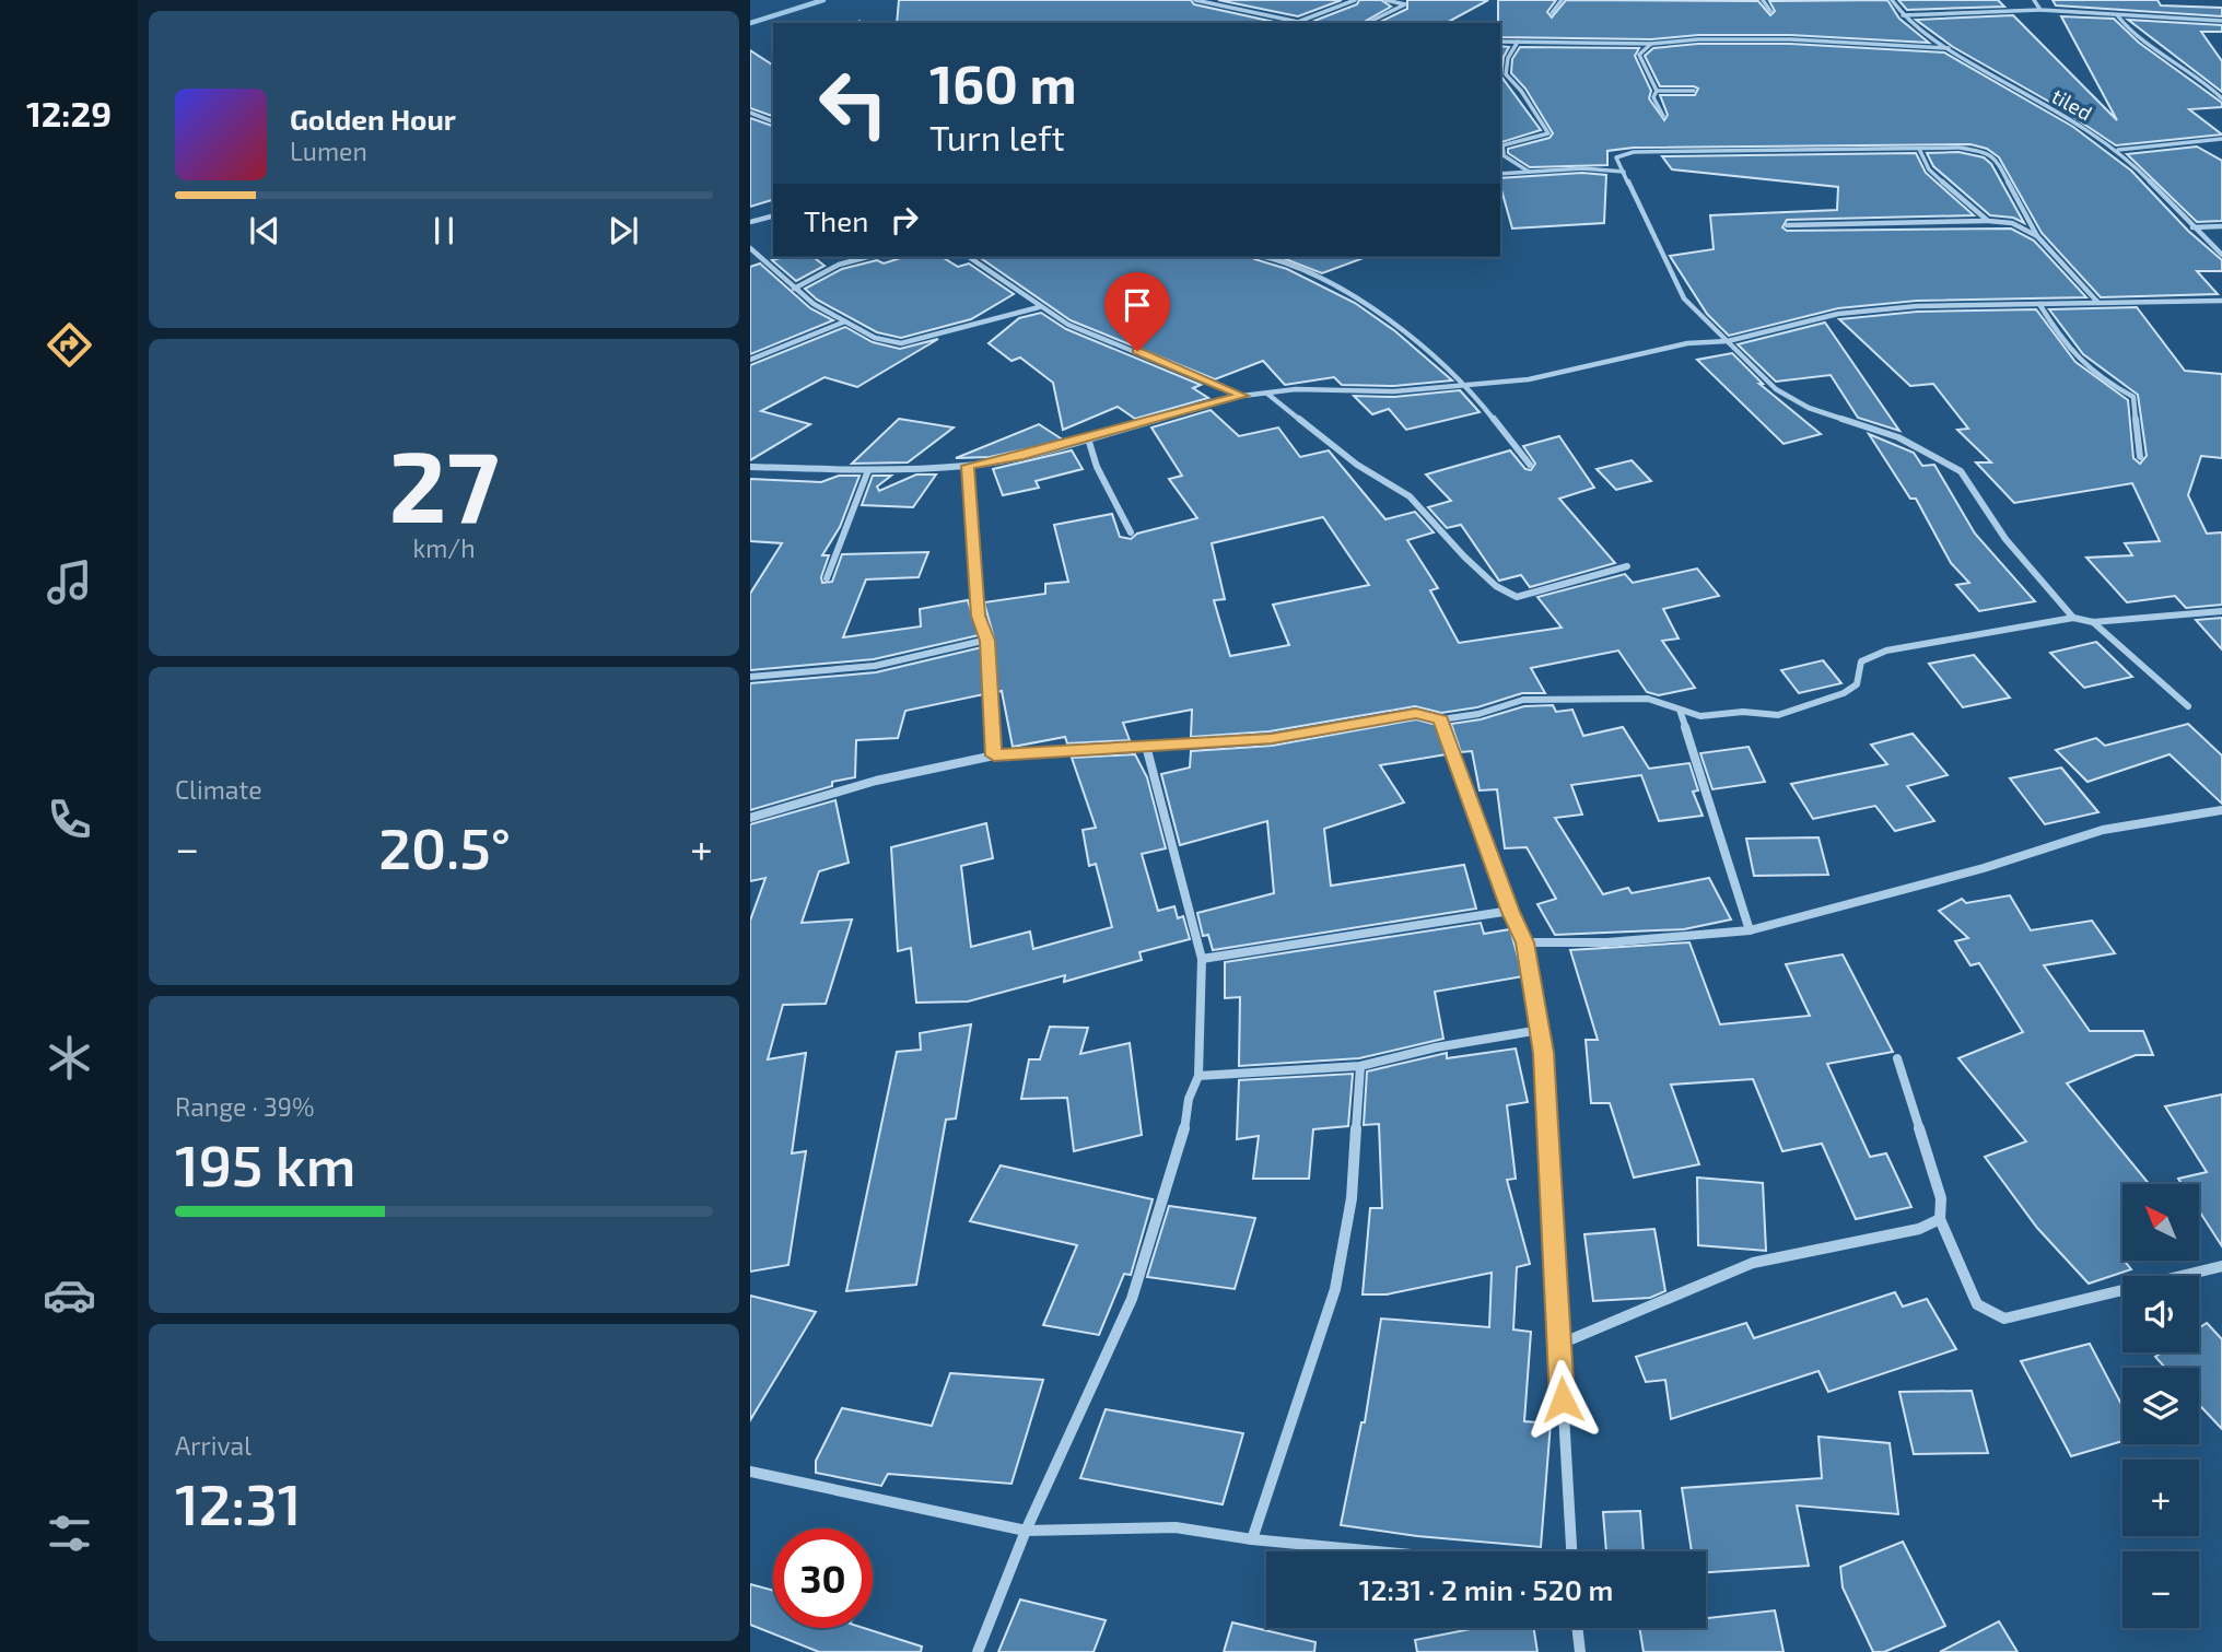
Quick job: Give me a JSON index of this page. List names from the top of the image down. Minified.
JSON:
{"streets":{"street":["tiled"]},"north":"top left","page":{"tabs":"12:29","turn":["160 m","Turn left"],"song":["Golden Hour","Lumen"],"then":"Then","tile":[["27","km/h"],"Climate",["Range · 39%","195 km"],["Arrival","12:31"]],"heat":["−","20.5°","+"],"map_buttons":["+","−"],"limit":"30","trip":"12:31 · 2 min · 520 m"}}
